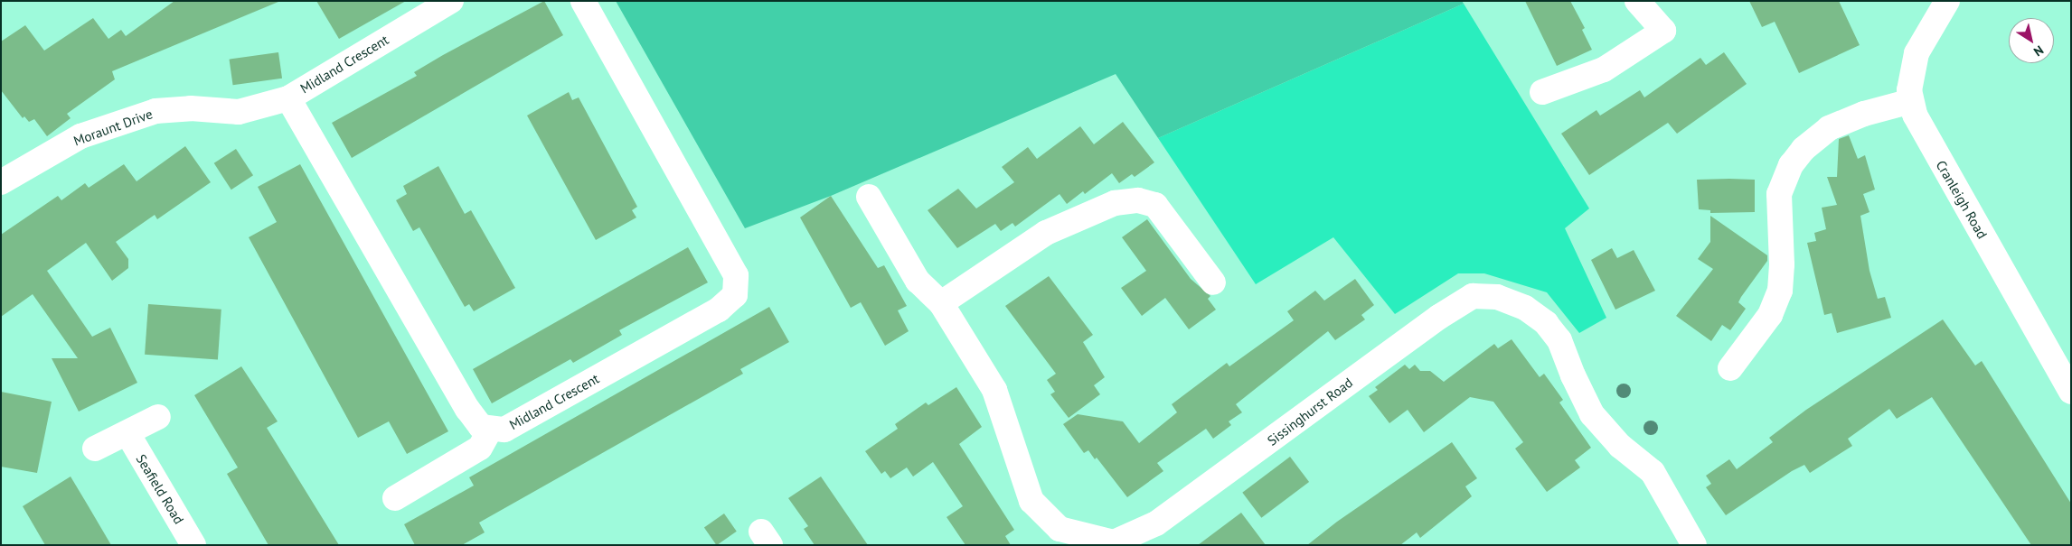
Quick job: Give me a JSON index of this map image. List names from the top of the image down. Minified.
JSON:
{"streets":{"street":["Midland Crescent","Moraunt Drive","Cranleigh Road","Sissinghurst Road","Seafield Road"]},"crossings":[["Midland Crescent","Moraunt Drive"]],"north":"bottom right"}
